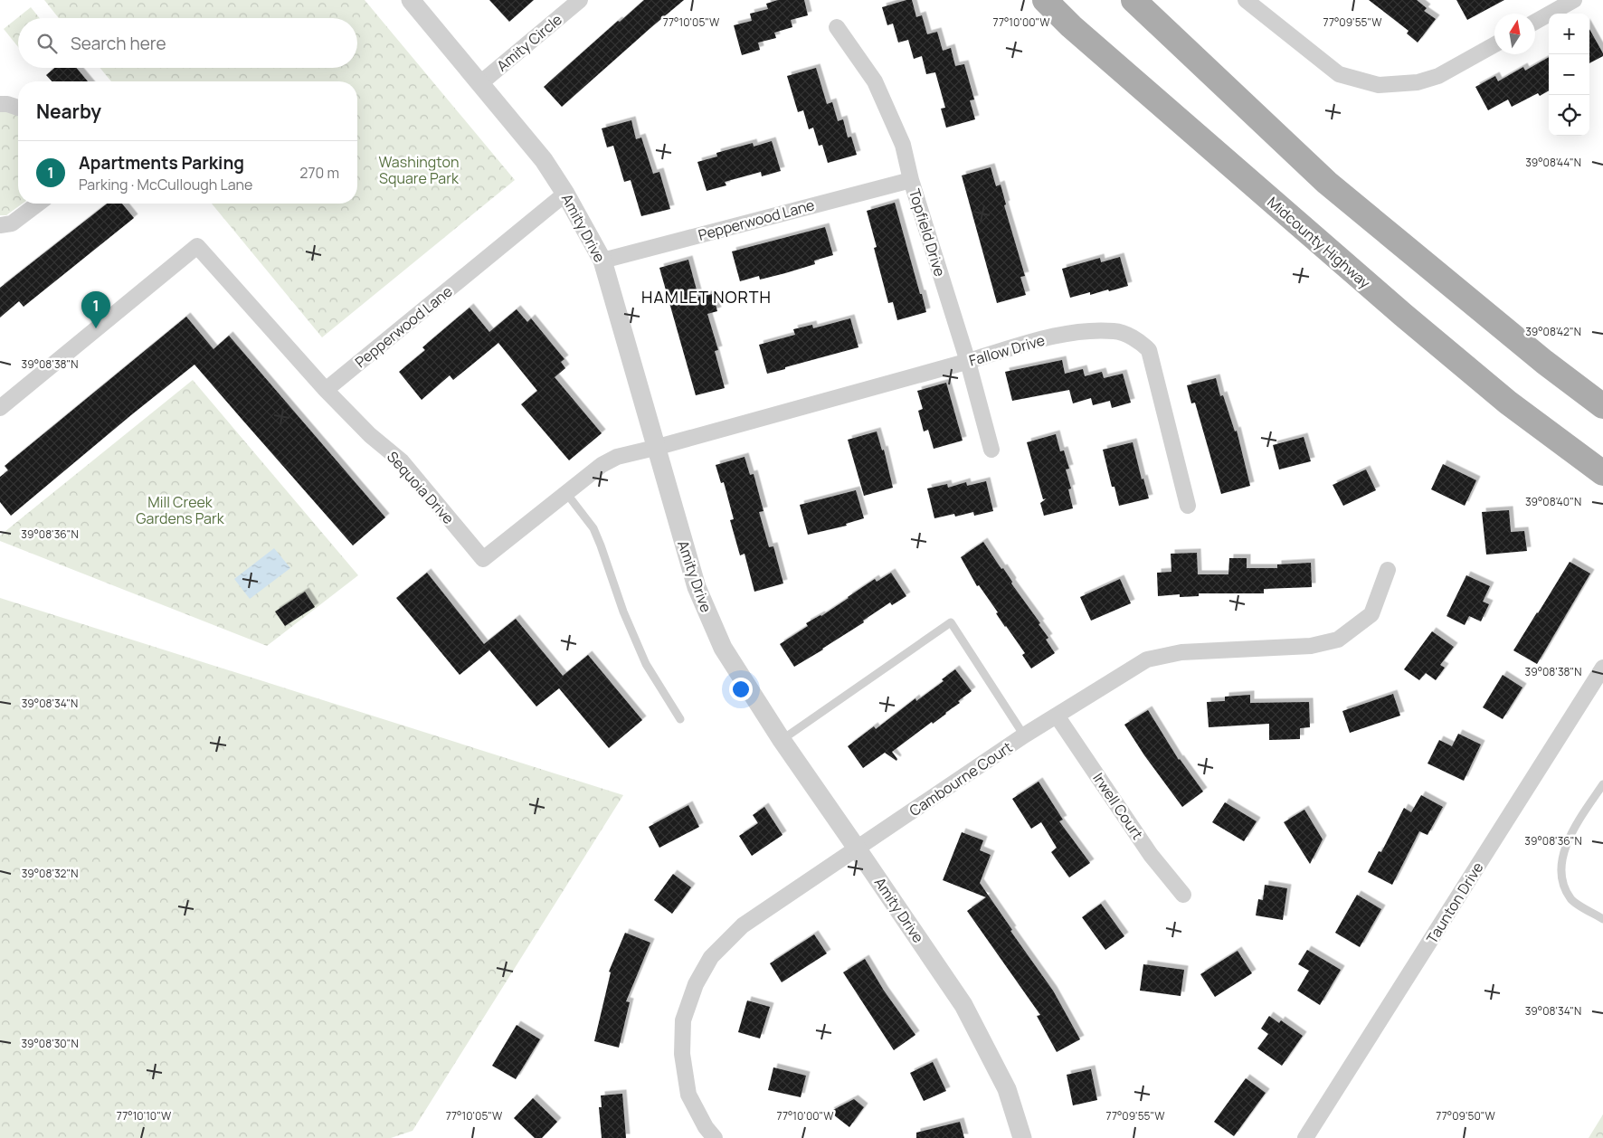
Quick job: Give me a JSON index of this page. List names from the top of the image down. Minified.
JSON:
{"streets":{"main road":["Midcounty Highway"],"street":["Amity Circle","Pepperwood Lane","Amity Drive","Topfield Drive","Fallow Drive","Sequoia Drive","Cambourne Court","Irwell Court","Taunton Drive"]},"crossings":[["Amity Circle","Amity Drive"],["Pepperwood Lane","Amity Drive"],["Pepperwood Lane","Topfield Drive"],["Pepperwood Lane","Sequoia Drive"],["Amity Drive","Fallow Drive"],["Amity Drive","Sequoia Drive"],["Amity Drive","Cambourne Court"],["Topfield Drive","Fallow Drive"],["Fallow Drive","Sequoia Drive"],["Cambourne Court","Irwell Court"]],"districts":["HAMLET NORTH"],"parks":["Washington Square Park","Mill Creek Gardens Park"],"north":"top","page":{"map_buttons":["+","−"],"search":"Search here","heading":"Nearby","list":[{"mark":"1","name":"Apartments Parking","note":"Parking · McCullough Lane","value":"270 m"}],"pins":"1"},"coordinates":["77°10'05\"W","77°10'00\"W","77°09'55\"W","39°08'44\"N","39°08'42\"N","39°08'38\"N","39°08'40\"N","39°08'36\"N","39°08'34\"N","39°08'32\"N","39°08'30\"N","77°10'10\"W","77°09'50\"W"]}
